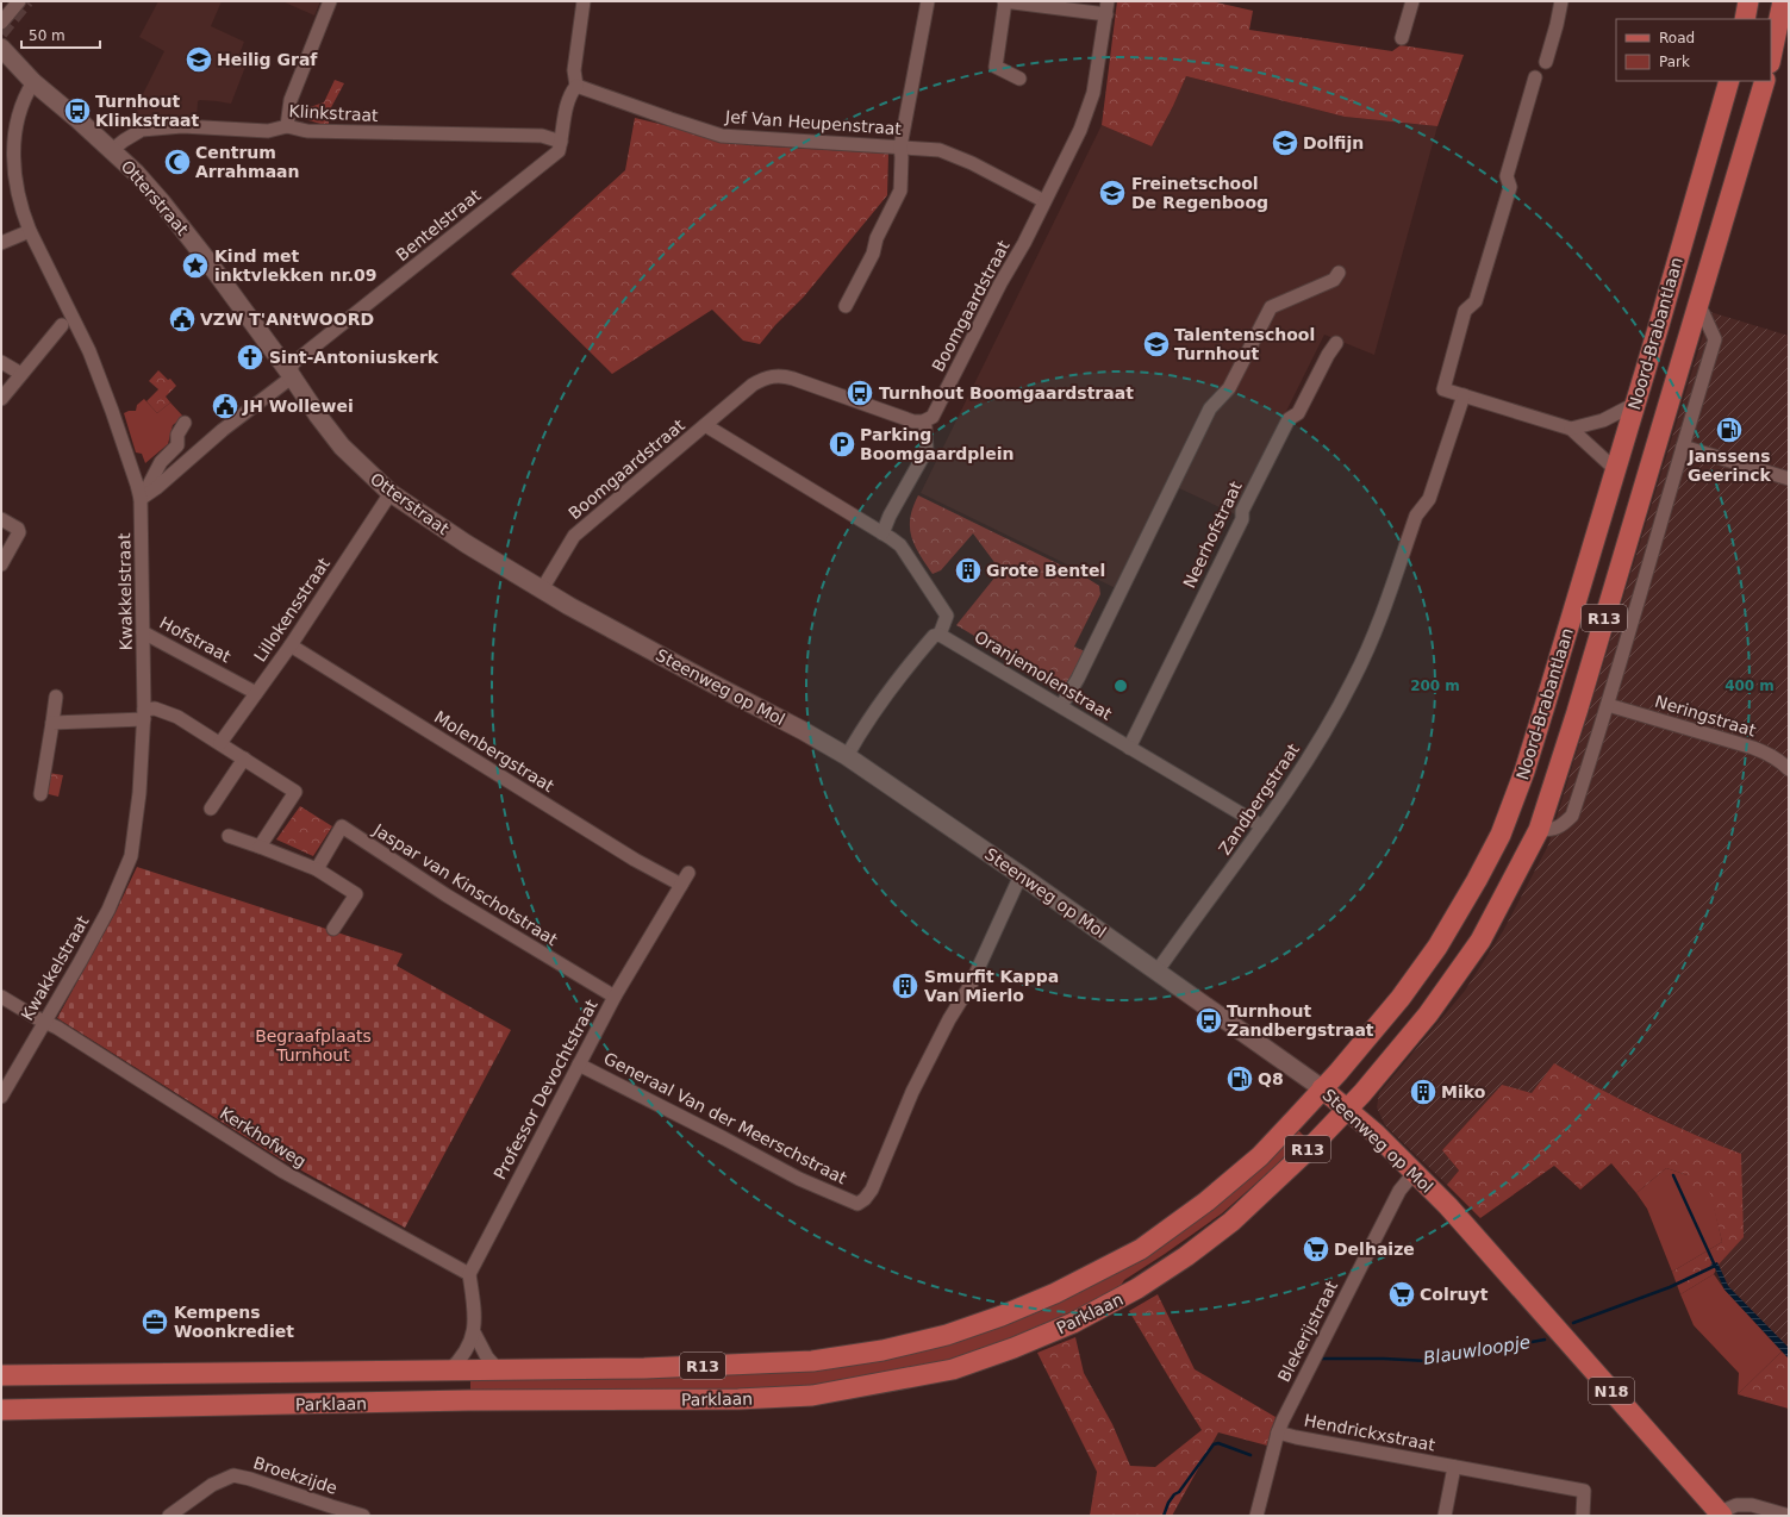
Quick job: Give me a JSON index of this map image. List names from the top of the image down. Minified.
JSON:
{"streets":{"main road":["Noord-Brabantlaan","R13","Steenweg op Mol","Parklaan","N18"],"street":["Klinkstraat","Jef Van Heupenstraat","Otterstraat","Bentelstraat","Boomgaardstraat","Neerhofstraat","Kwakkelstraat","Lillokensstraat","Hofstraat","Oranjemolenstraat","Neringstraat","Molenbergstraat","Zandbergstraat","Jaspar van Kinschotstraat","Professor Devochtstraat","Generaal Van der Meerschstraat","Kerkhofweg","Blekerijstraat","Hendrickxstraat","Broekzijde"]},"crossings":[["Klinkstraat","Otterstraat"],["Klinkstraat","Bentelstraat"],["Jef Van Heupenstraat","Bentelstraat"],["Jef Van Heupenstraat","Boomgaardstraat"],["Otterstraat","Bentelstraat"],["Otterstraat","Boomgaardstraat"],["Otterstraat","Kwakkelstraat"],["Otterstraat","Lillokensstraat"],["Otterstraat","Steenweg op Mol"],["Bentelstraat","Kwakkelstraat"],["Boomgaardstraat","Oranjemolenstraat"],["Boomgaardstraat","Steenweg op Mol"],["Noord-Brabantlaan","Steenweg op Mol"],["Noord-Brabantlaan","Neringstraat"],["Noord-Brabantlaan","Parklaan"],["Neerhofstraat","Oranjemolenstraat"],["Kwakkelstraat","Hofstraat"],["Kwakkelstraat","Kerkhofweg"],["Lillokensstraat","Hofstraat"],["Lillokensstraat","Molenbergstraat"],["Oranjemolenstraat","Zandbergstraat"],["Steenweg op Mol","Zandbergstraat"],["Steenweg op Mol","Generaal Van der Meerschstraat"],["Steenweg op Mol","Parklaan"],["Steenweg op Mol","Blekerijstraat"],["Molenbergstraat","Professor Devochtstraat"],["Jaspar van Kinschotstraat","Professor Devochtstraat"],["Professor Devochtstraat","Generaal Van der Meerschstraat"],["Professor Devochtstraat","Kerkhofweg"],["Blekerijstraat","Hendrickxstraat"]],"water":["Blauwloopje"],"parks":["Begraafplaats Turnhout"],"places":{"school or university":["Heilig Graf","Dolfijn","Freinetschool De Regenboog","Talentenschool Turnhout"],"bus stop":["Turnhout Klinkstraat","Turnhout Boomgaardstraat","Turnhout Zandbergstraat"],"mosque":["Centrum Arrahmaan"],"place":["Kind met inktvlekken nr.09"],"public building":["VZW T'ANtWOORD","JH Wollewei"],"church":["Sint-Antoniuskerk"],"fuel station":["Janssens Geerinck","Q8"],"parking":["Parking Boomgaardplein"],"building":["Grote Bentel","Smurfit Kappa Van Mierlo","Miko"],"supermarket":["Delhaize","Colruyt"],"office":["Kempens Woonkrediet"]},"legend":["Road","Park"],"scale_bar":"50 m","rings":["200 m","400 m"]}
